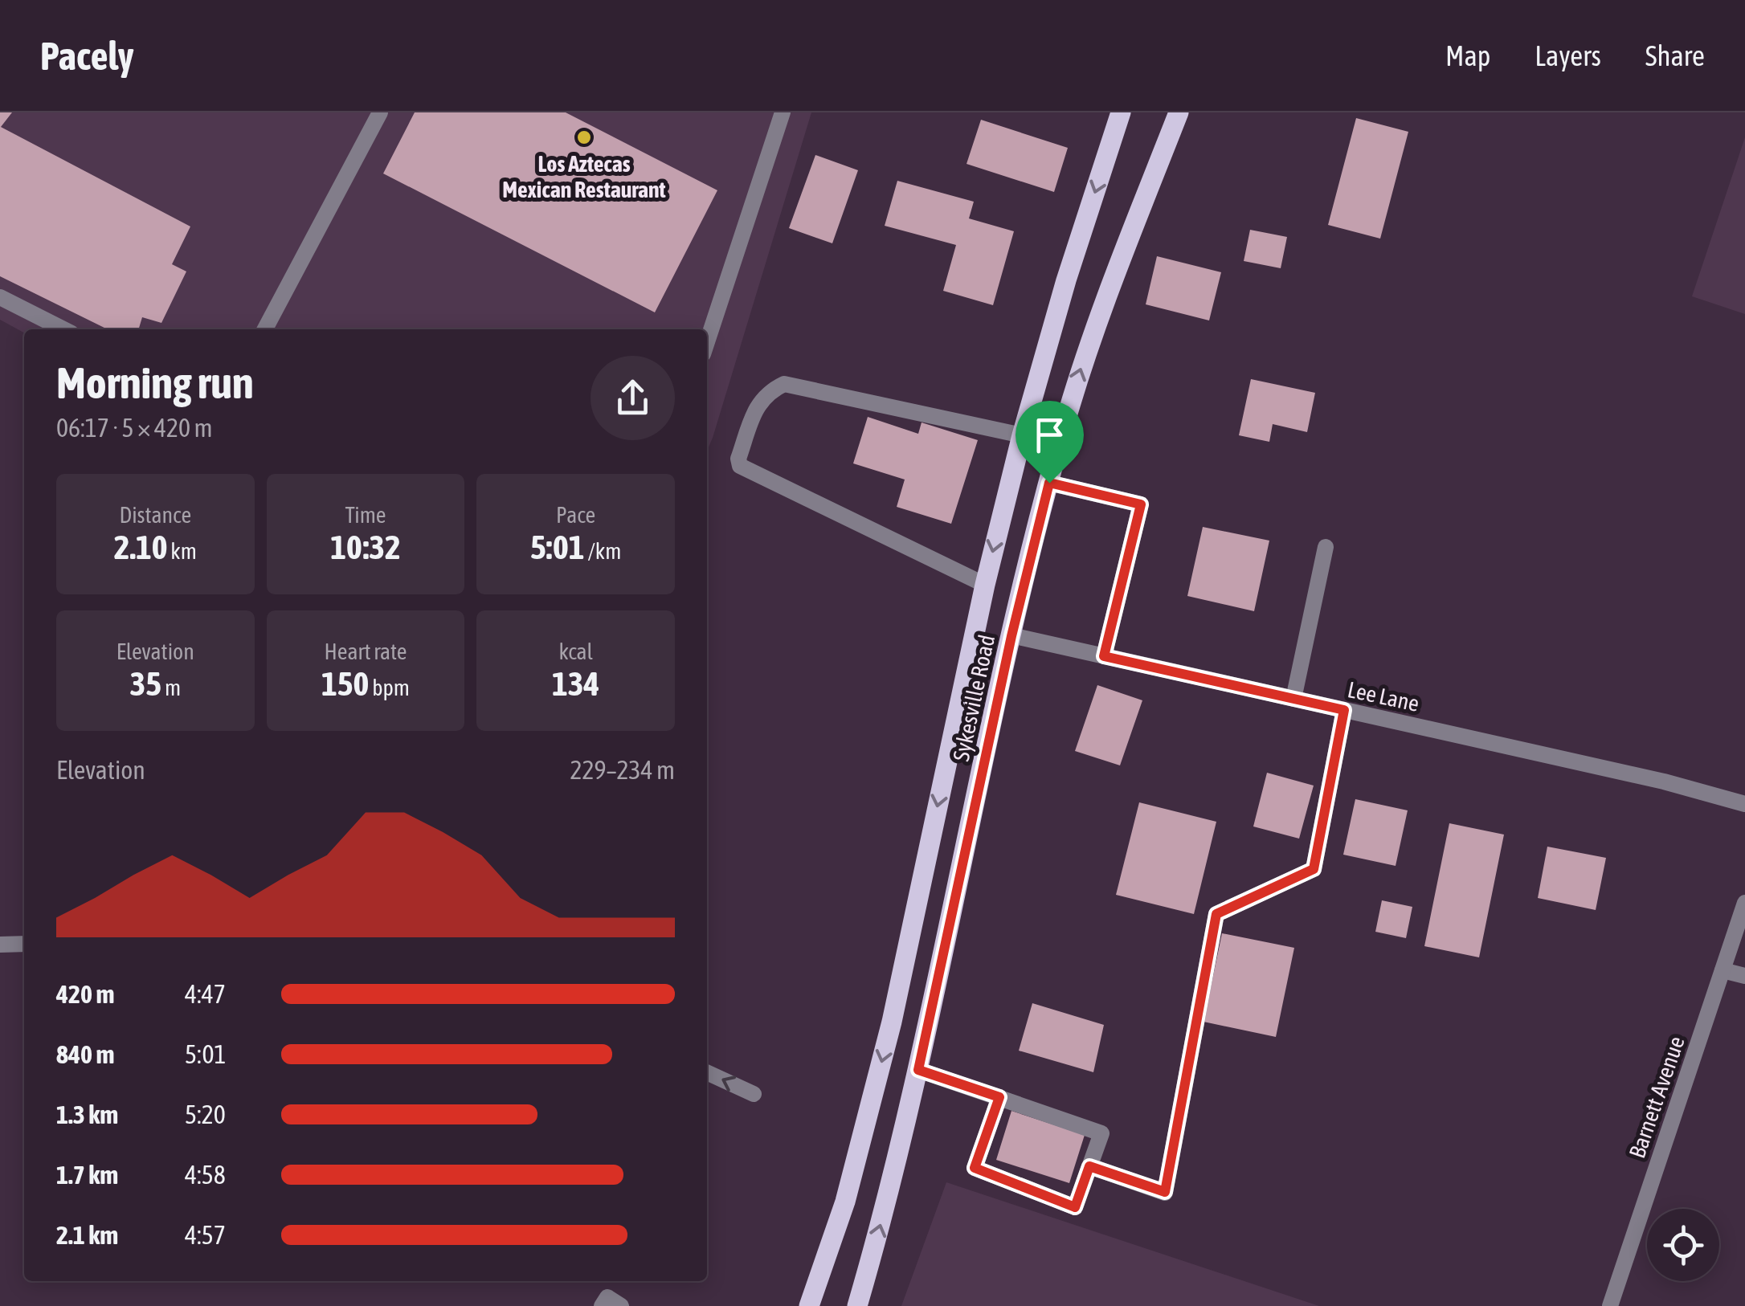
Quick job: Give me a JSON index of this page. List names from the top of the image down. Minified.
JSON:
{"streets":{"main road":["Sykesville Road"],"street":["Lee Lane","Barnett Avenue"]},"crossings":[["Lee Lane","Sykesville Road"]],"places":["Los Aztecas Mexican Restaurant"],"page":{"header":"Pacely","nav":["Map","Layers","Share"],"heading":["Morning run","06:17 · 5 × 420 m"],"stats":[["Distance","2.10 km"],["Time","10:32"],["Pace","5:01 /km"],["Elevation","35 m"],["Heart rate","150 bpm"],["kcal","134"]],"chart":["Elevation","229–234 m"],"list":[{"name":"420 m","note":"4:47"},{"name":"840 m","note":"5:01"},{"name":"1.3 km","note":"5:20"},{"name":"1.7 km","note":"4:58"},{"name":"2.1 km","note":"4:57"}]}}
